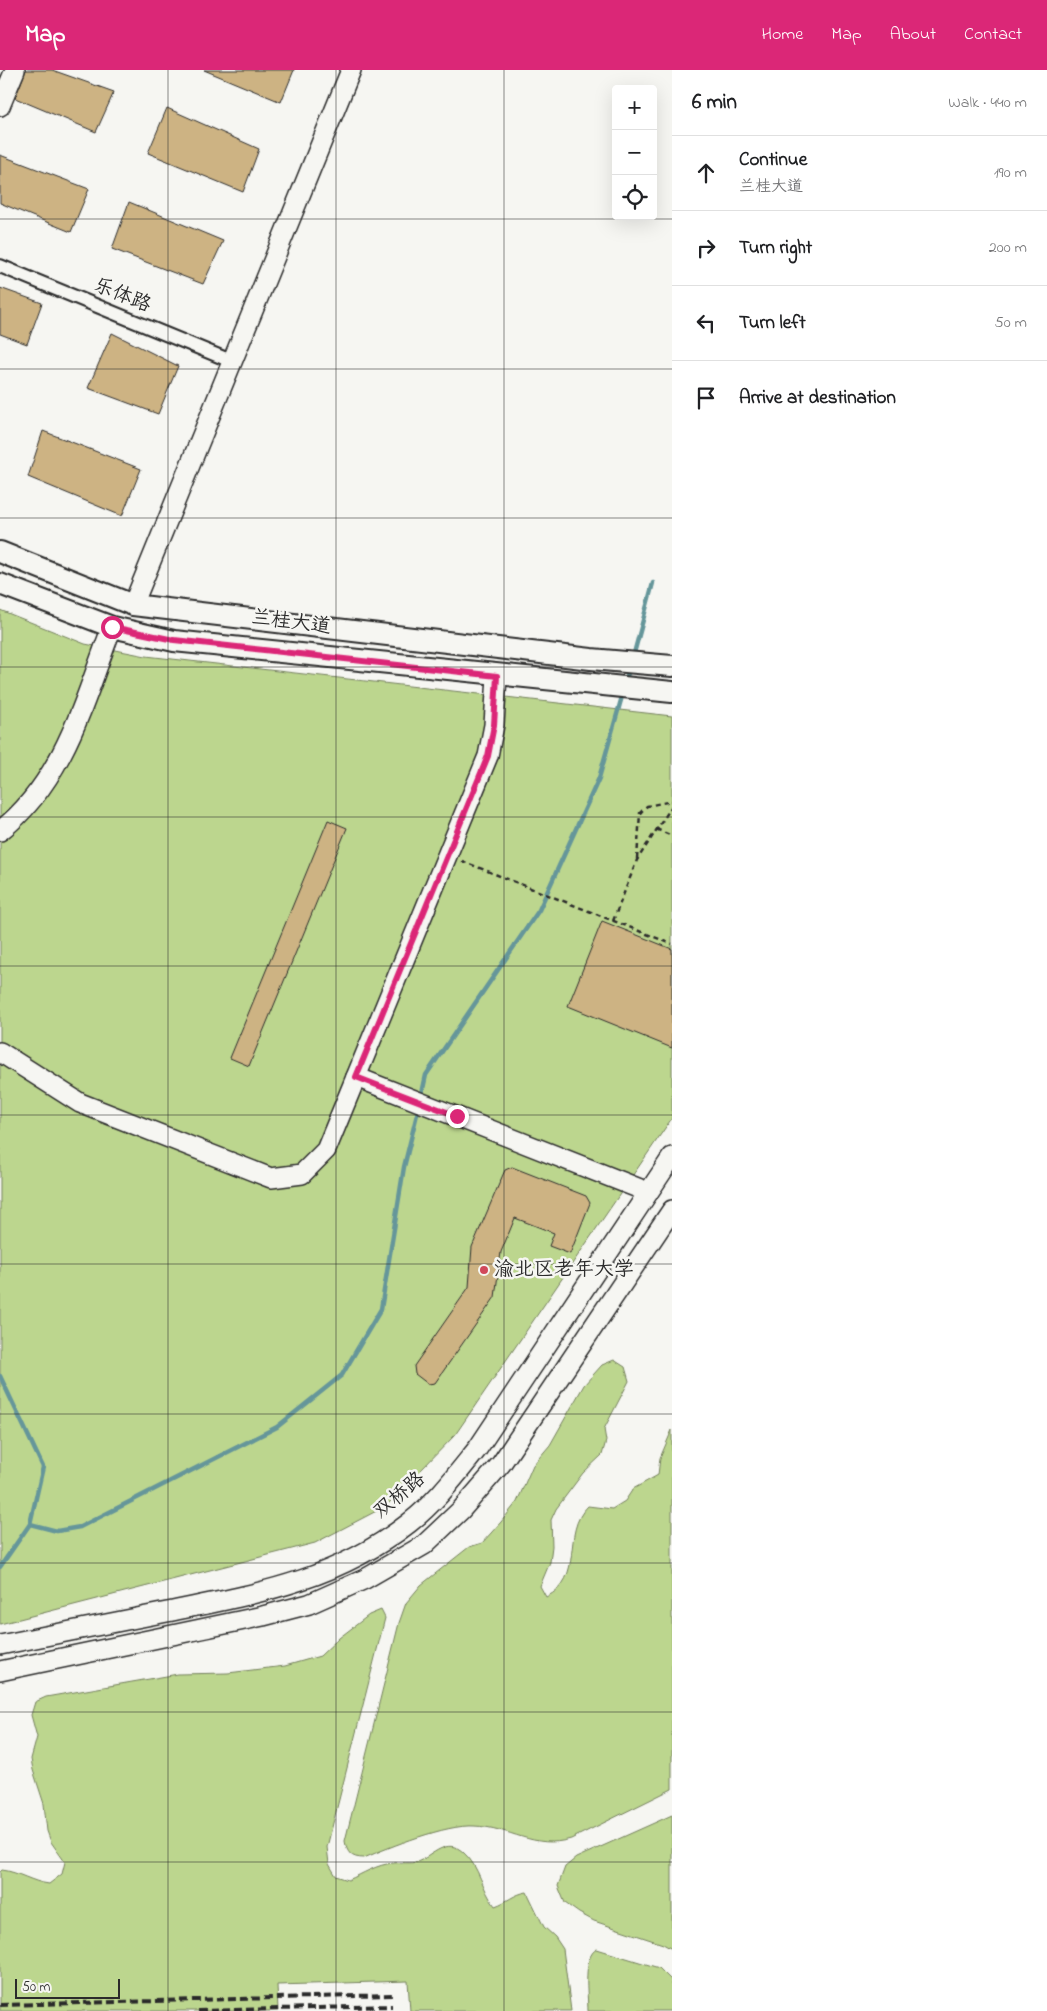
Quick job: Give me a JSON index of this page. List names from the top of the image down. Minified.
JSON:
{"streets":{"main road":["兰桂大道"],"street":["乐体路","双桥路"]},"places":["渝北区老年大学"],"scale_bar":"50 m","page":{"header":"Map","nav":["Home","Map","About","Contact"],"heading":["6 min","Walk · 440 m"],"map_buttons":["+","−"],"list":[["Continue","兰桂大道","190 m"],["Turn right","200 m"],["Turn left","50 m"],"Arrive at destination"],"scale":"50 m"}}
